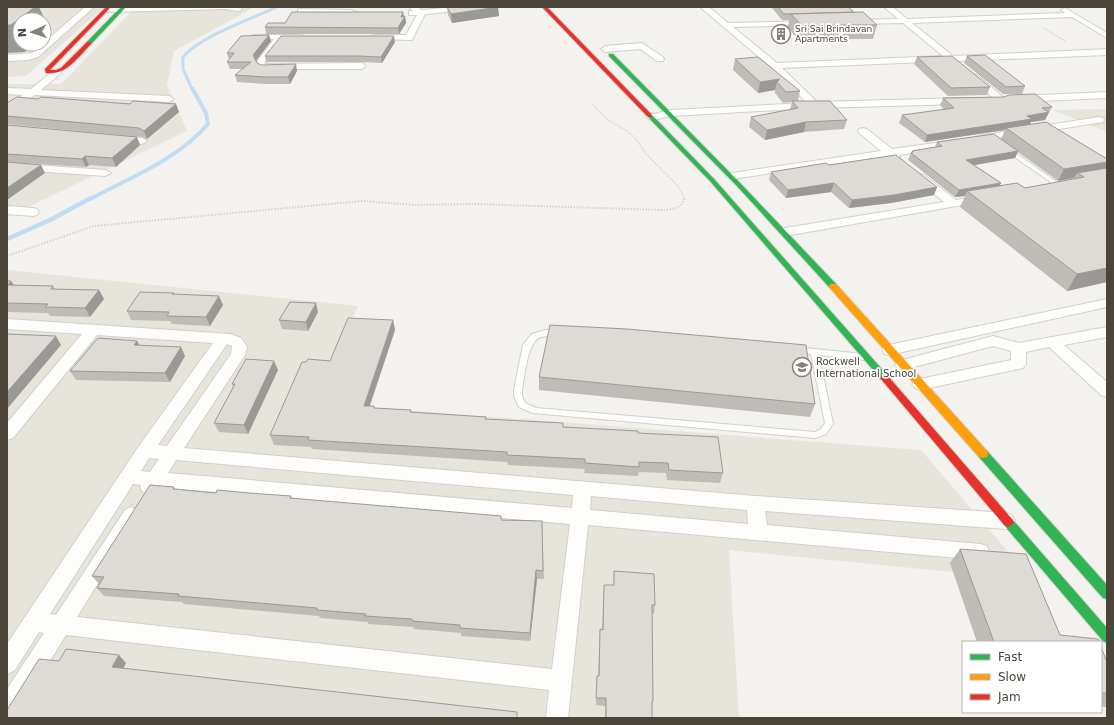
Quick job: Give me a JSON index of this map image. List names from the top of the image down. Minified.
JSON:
{"places":{"building":["Sri Sai Brindavan Apartments"],"school or university":["Rockwell International School"]},"legend":["Fast","Slow","Jam"],"north":"left"}
